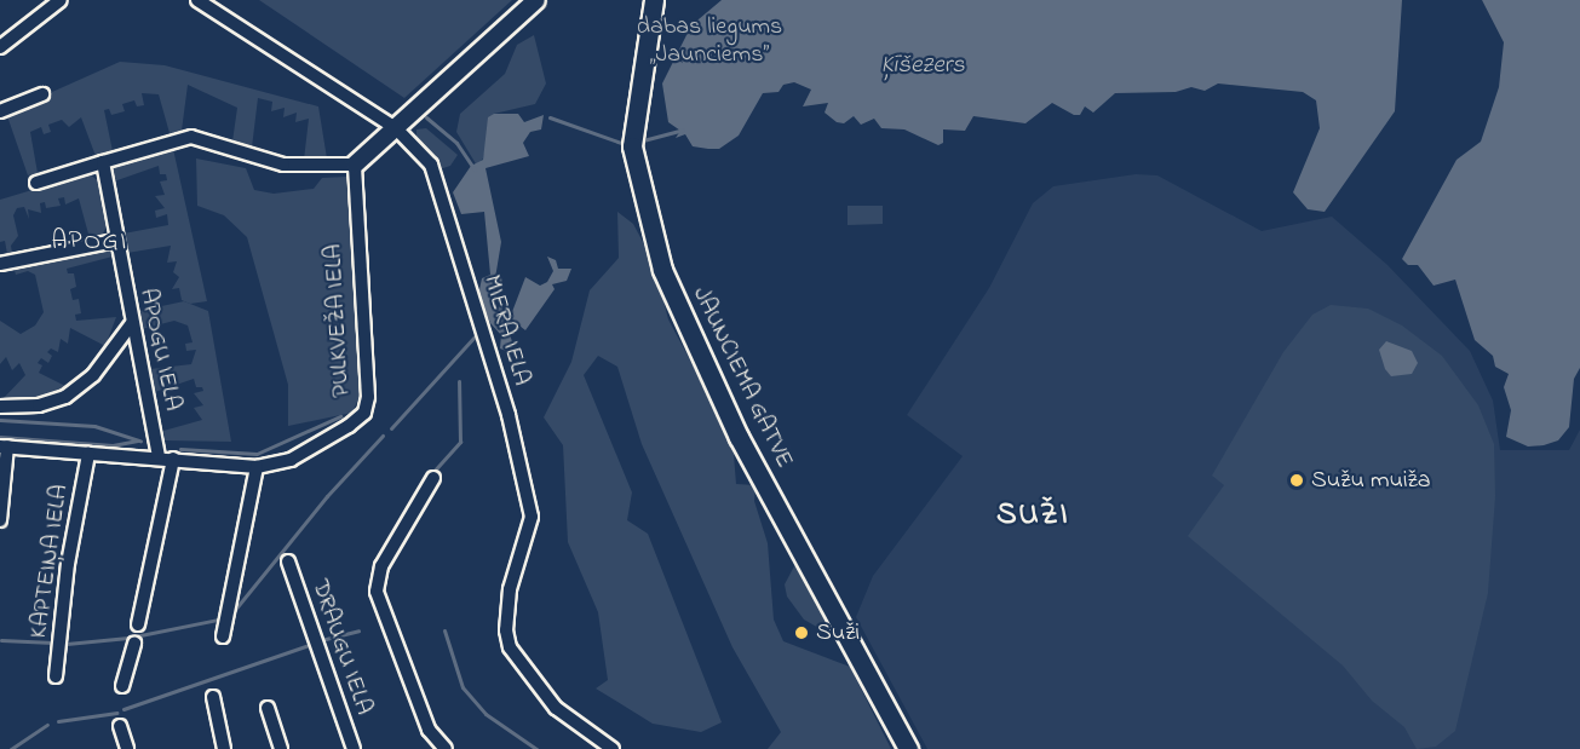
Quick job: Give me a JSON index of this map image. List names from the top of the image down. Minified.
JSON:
{"streets":{"main road":["JAUNCIEMA GATVE"],"street":["PULKVEŽA IELA","MIERA IELA","APOGU IELA","KAPTEIŅA IELA","DRAUGU IELA"]},"crossings":[["PULKVEŽA IELA","APOGU IELA"],["PULKVEŽA IELA","KAPTEIŅA IELA"]],"districts":["APOGI","SUŽI"],"water":["Ķīšezers"],"parks":["dabas liegums „Jaunciems”"],"places":["Sužu muiža","Suži"]}
